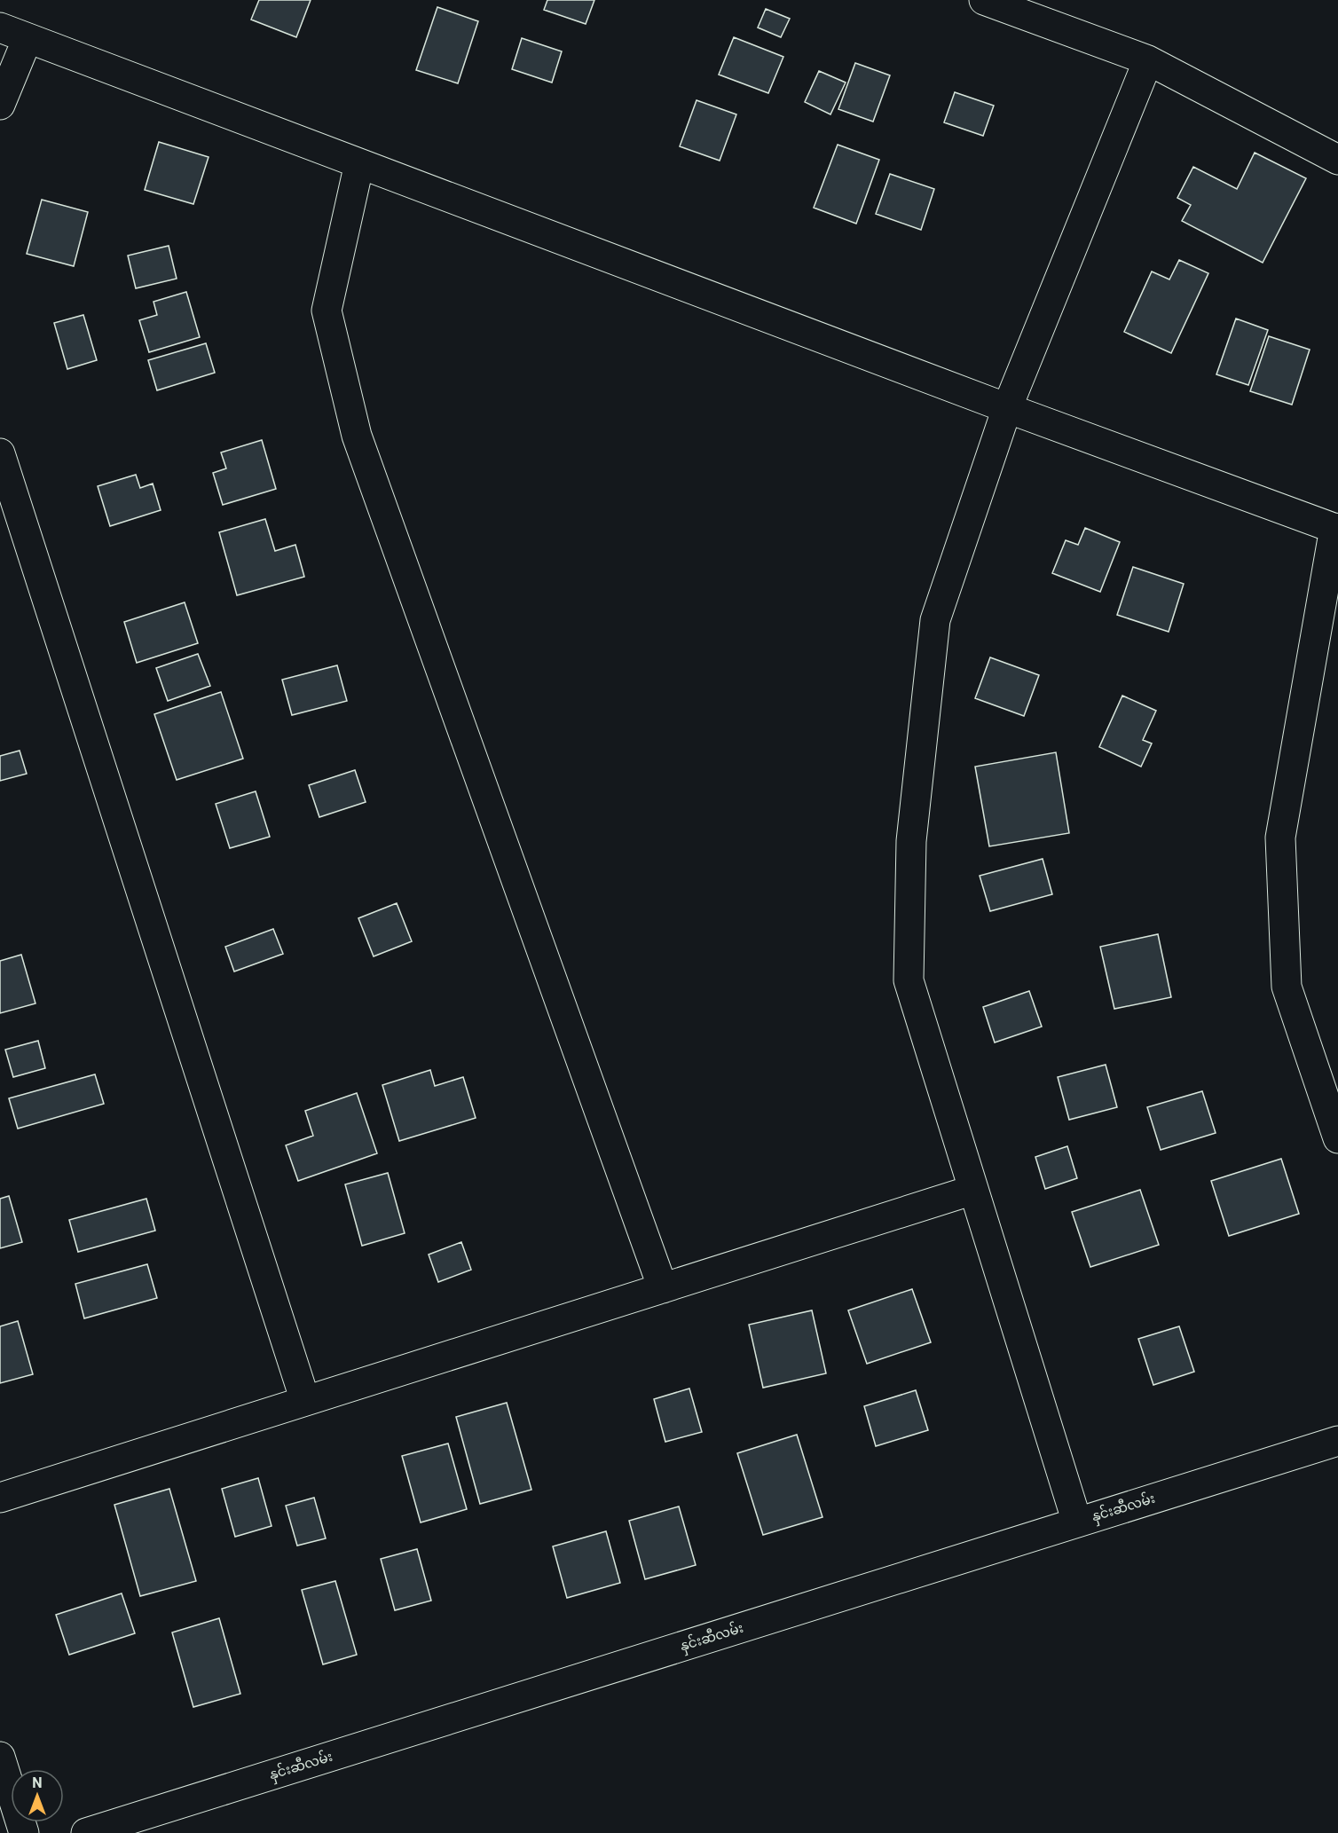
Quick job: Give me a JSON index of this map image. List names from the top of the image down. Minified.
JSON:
{"streets":{"street":["နှင်းဆီလမ်း"]},"north":"top"}
